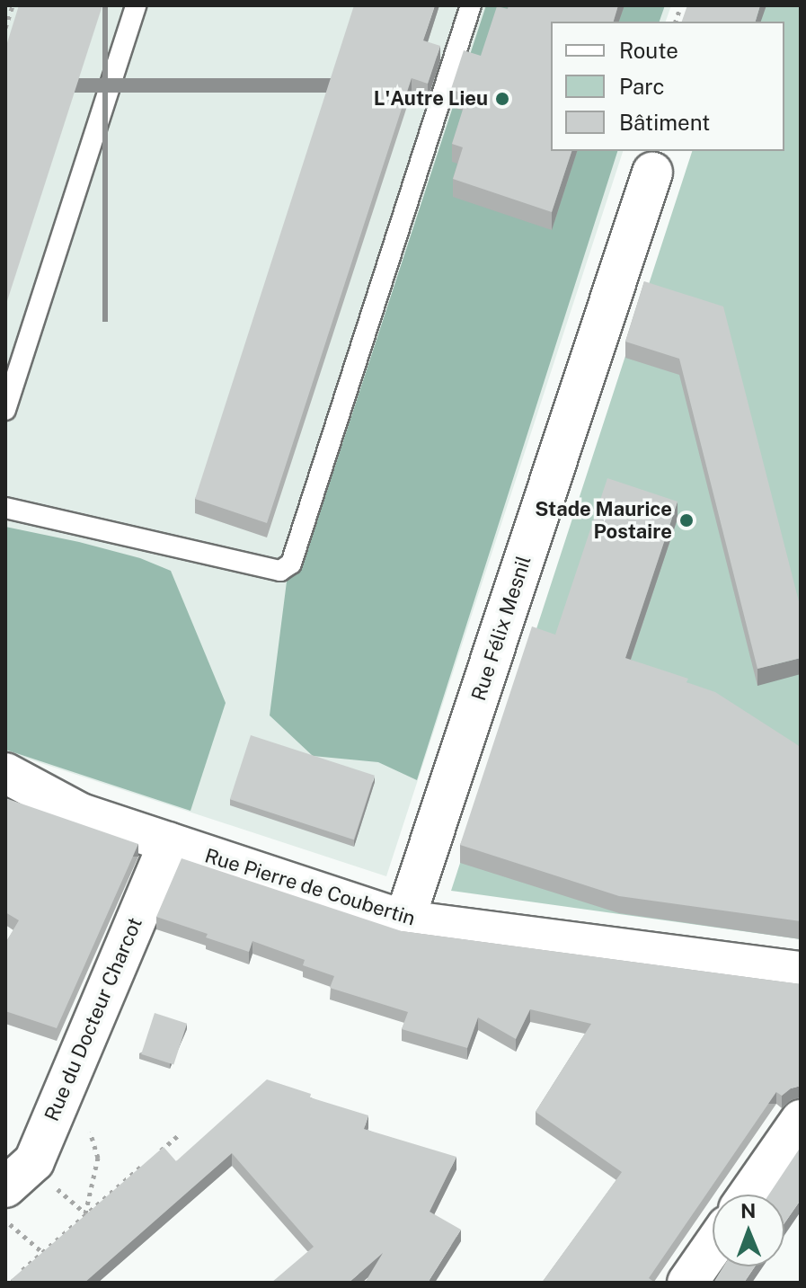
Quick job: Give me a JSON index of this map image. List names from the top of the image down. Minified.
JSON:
{"streets":{"street":["Rue Félix Mesnil","Rue Pierre de Coubertin","Rue du Docteur Charcot"]},"crossings":[["Rue Félix Mesnil","Rue Pierre de Coubertin"],["Rue Pierre de Coubertin","Rue du Docteur Charcot"]],"places":["L'Autre Lieu","Stade Maurice Postaire"],"legend":["Route","Parc","Bâtiment"],"north":"top"}
